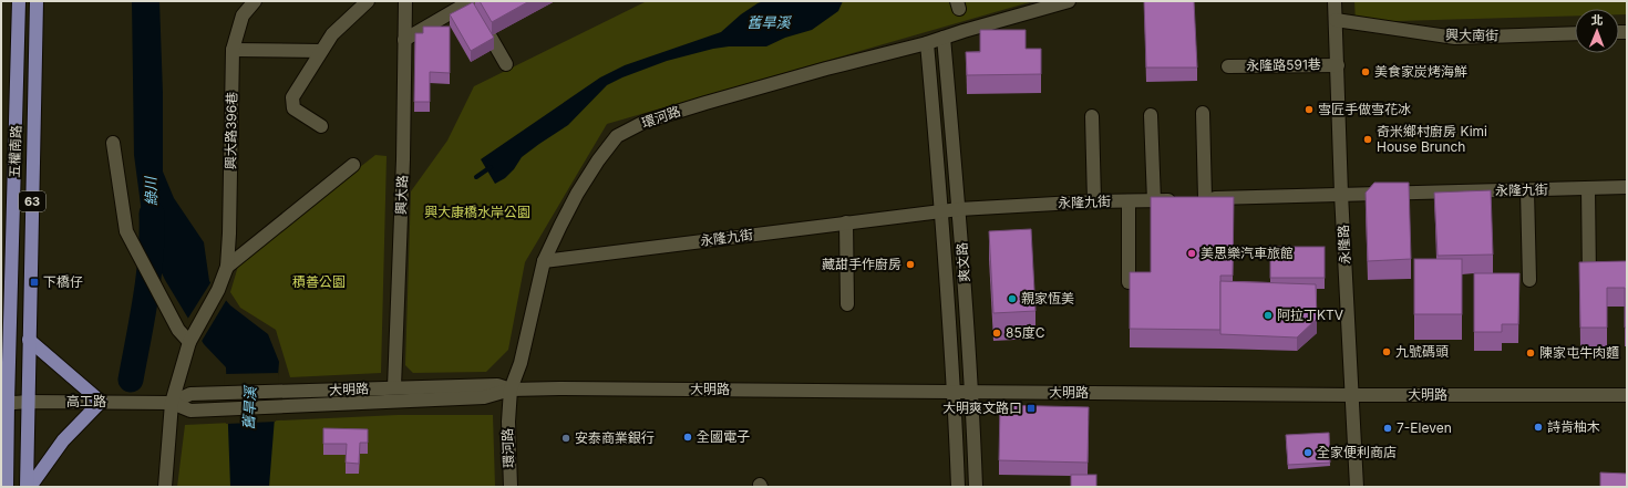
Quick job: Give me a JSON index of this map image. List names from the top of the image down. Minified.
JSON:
{"streets":{"main road":["五權南路","63"],"street":["興大南街","永隆路591巷","環河路","興大路396巷","永隆九街","興大路","永隆路","爽文路","大明路","高工路"]},"crossings":[["興大南街","永隆路"],["永隆路591巷","永隆路"],["環河路","永隆九街"],["環河路","爽文路"],["環河路","大明路"],["興大路396巷","高工路"],["五權南路","高工路"],["永隆九街","永隆路"],["永隆九街","爽文路"],["興大路","大明路"],["永隆路","大明路"],["爽文路","大明路"],["大明路","高工路"]],"water":["舊旱溪","綠川"],"parks":["興大康橋水岸公園","積善公園"],"places":{"other":["美食家炭烤海鮮","雪匠手做雪花冰","奇米鄉村廚房 Kimi House Brunch","美思樂汽車旅館","藏甜手作廚房","親家恆美","阿拉丁KTV","85度C","九號碼頭","陳家屯牛肉麵","詩肯柚木","7-Eleven","全國電子","安泰商業銀行","全家便利商店"],"transit":["下橋仔","大明爽文路口"]},"north":"top"}
